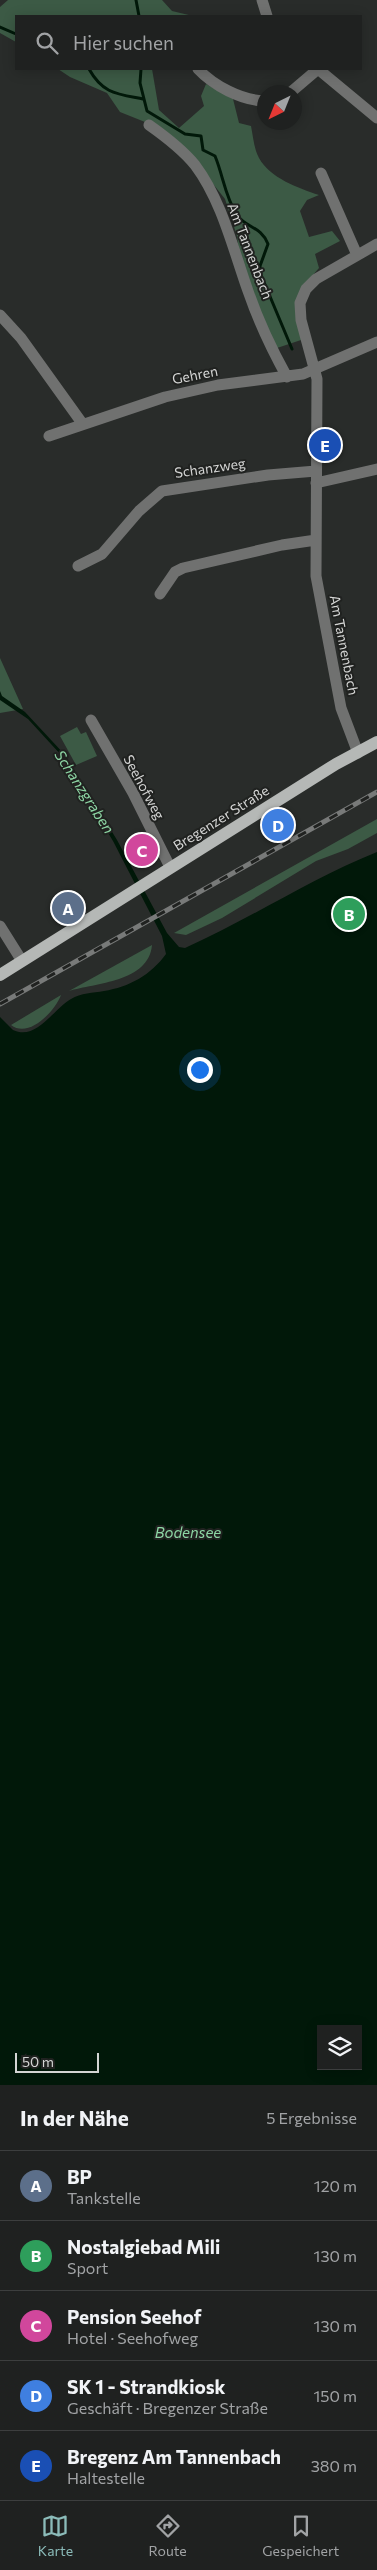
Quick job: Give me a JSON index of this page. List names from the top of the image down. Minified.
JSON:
{"streets":{"main road":["Bregenzer Straße"],"street":["Am Tannenbach","Gehren","Schanzweg","Seehofweg"]},"crossings":[["Am Tannenbach","Gehren"],["Am Tannenbach","Schanzweg"],["Am Tannenbach","Bregenzer Straße"],["Seehofweg","Bregenzer Straße"]],"water":["Schanzgraben","Bodensee"],"scale_bar":"50 m","north":"bottom left","page":{"search":"Hier suchen","pins":["E","D","C","A","B"],"scale":"50 m","heading":["In der Nähe","5 Ergebnisse"],"list":[{"mark":"A","name":"BP","note":"Tankstelle","value":"120 m"},{"mark":"B","name":"Nostalgiebad Mili","note":"Sport","value":"130 m"},{"mark":"C","name":"Pension Seehof","note":"Hotel · Seehofweg","value":"130 m"},{"mark":"D","name":"SK 1 - Strandkiosk","note":"Geschäft · Bregenzer Straße","value":"150 m"},{"mark":"E","name":"Bregenz Am Tannenbach","note":"Haltestelle","value":"380 m"}],"nav":["Karte","Route","Gespeichert"]}}
